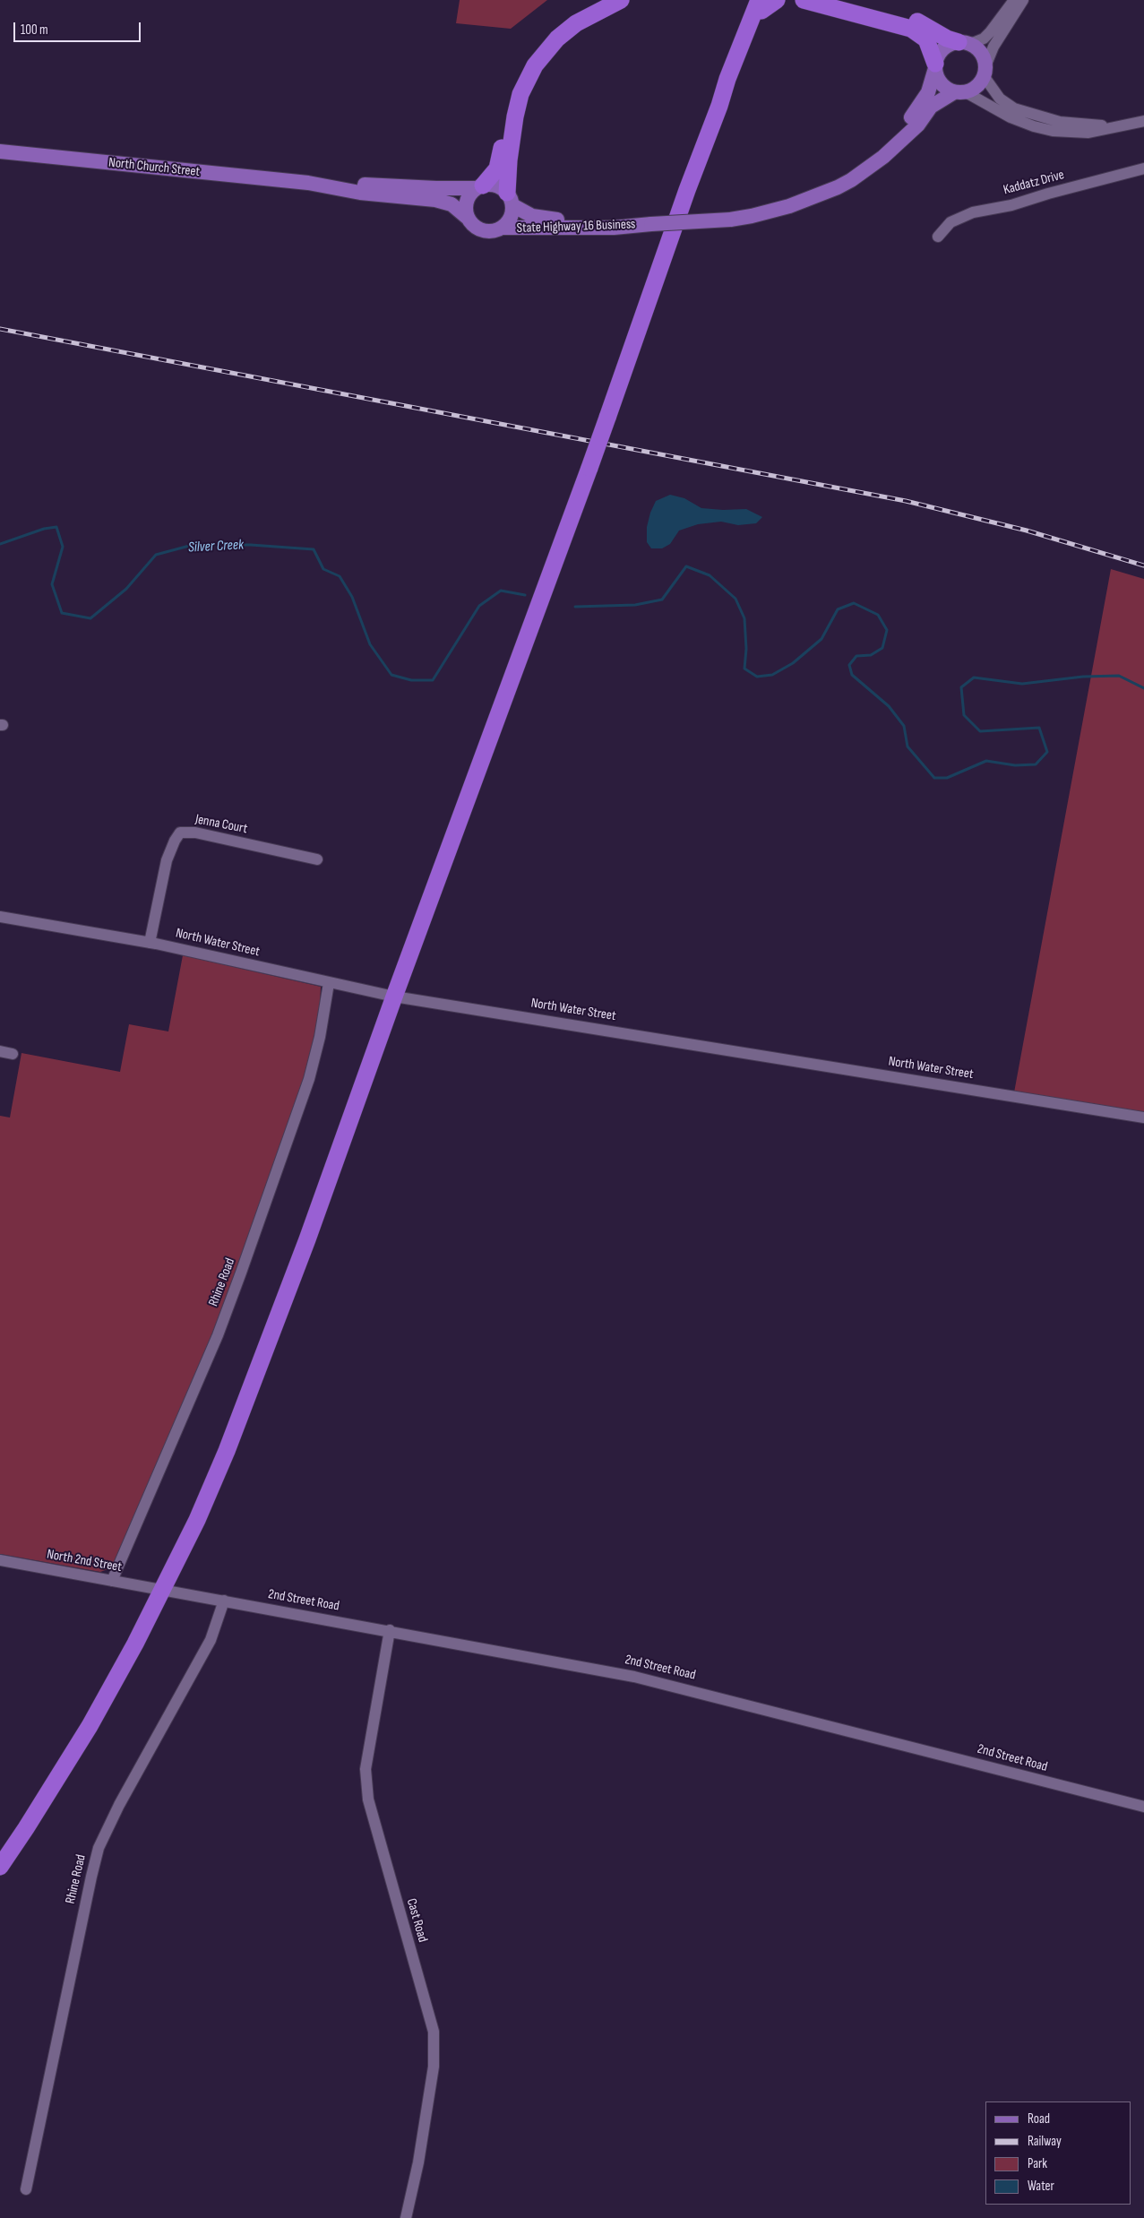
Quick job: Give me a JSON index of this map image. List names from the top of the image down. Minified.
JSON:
{"streets":{"main road":["North Church Street","State Highway 16 Business"],"street":["Kaddatz Drive","Jenna Court","North Water Street","Rhine Road","North 2nd Street","2nd Street Road","Cast Road"]},"crossings":[["North Church Street","State Highway 16 Business"],["Jenna Court","North Water Street"],["North Water Street","Rhine Road"],["Rhine Road","North 2nd Street"],["Rhine Road","2nd Street Road"],["North 2nd Street","2nd Street Road"],["2nd Street Road","Cast Road"]],"water":["Silver Creek"],"legend":["Road","Railway","Park","Water"],"scale_bar":"100 m"}
